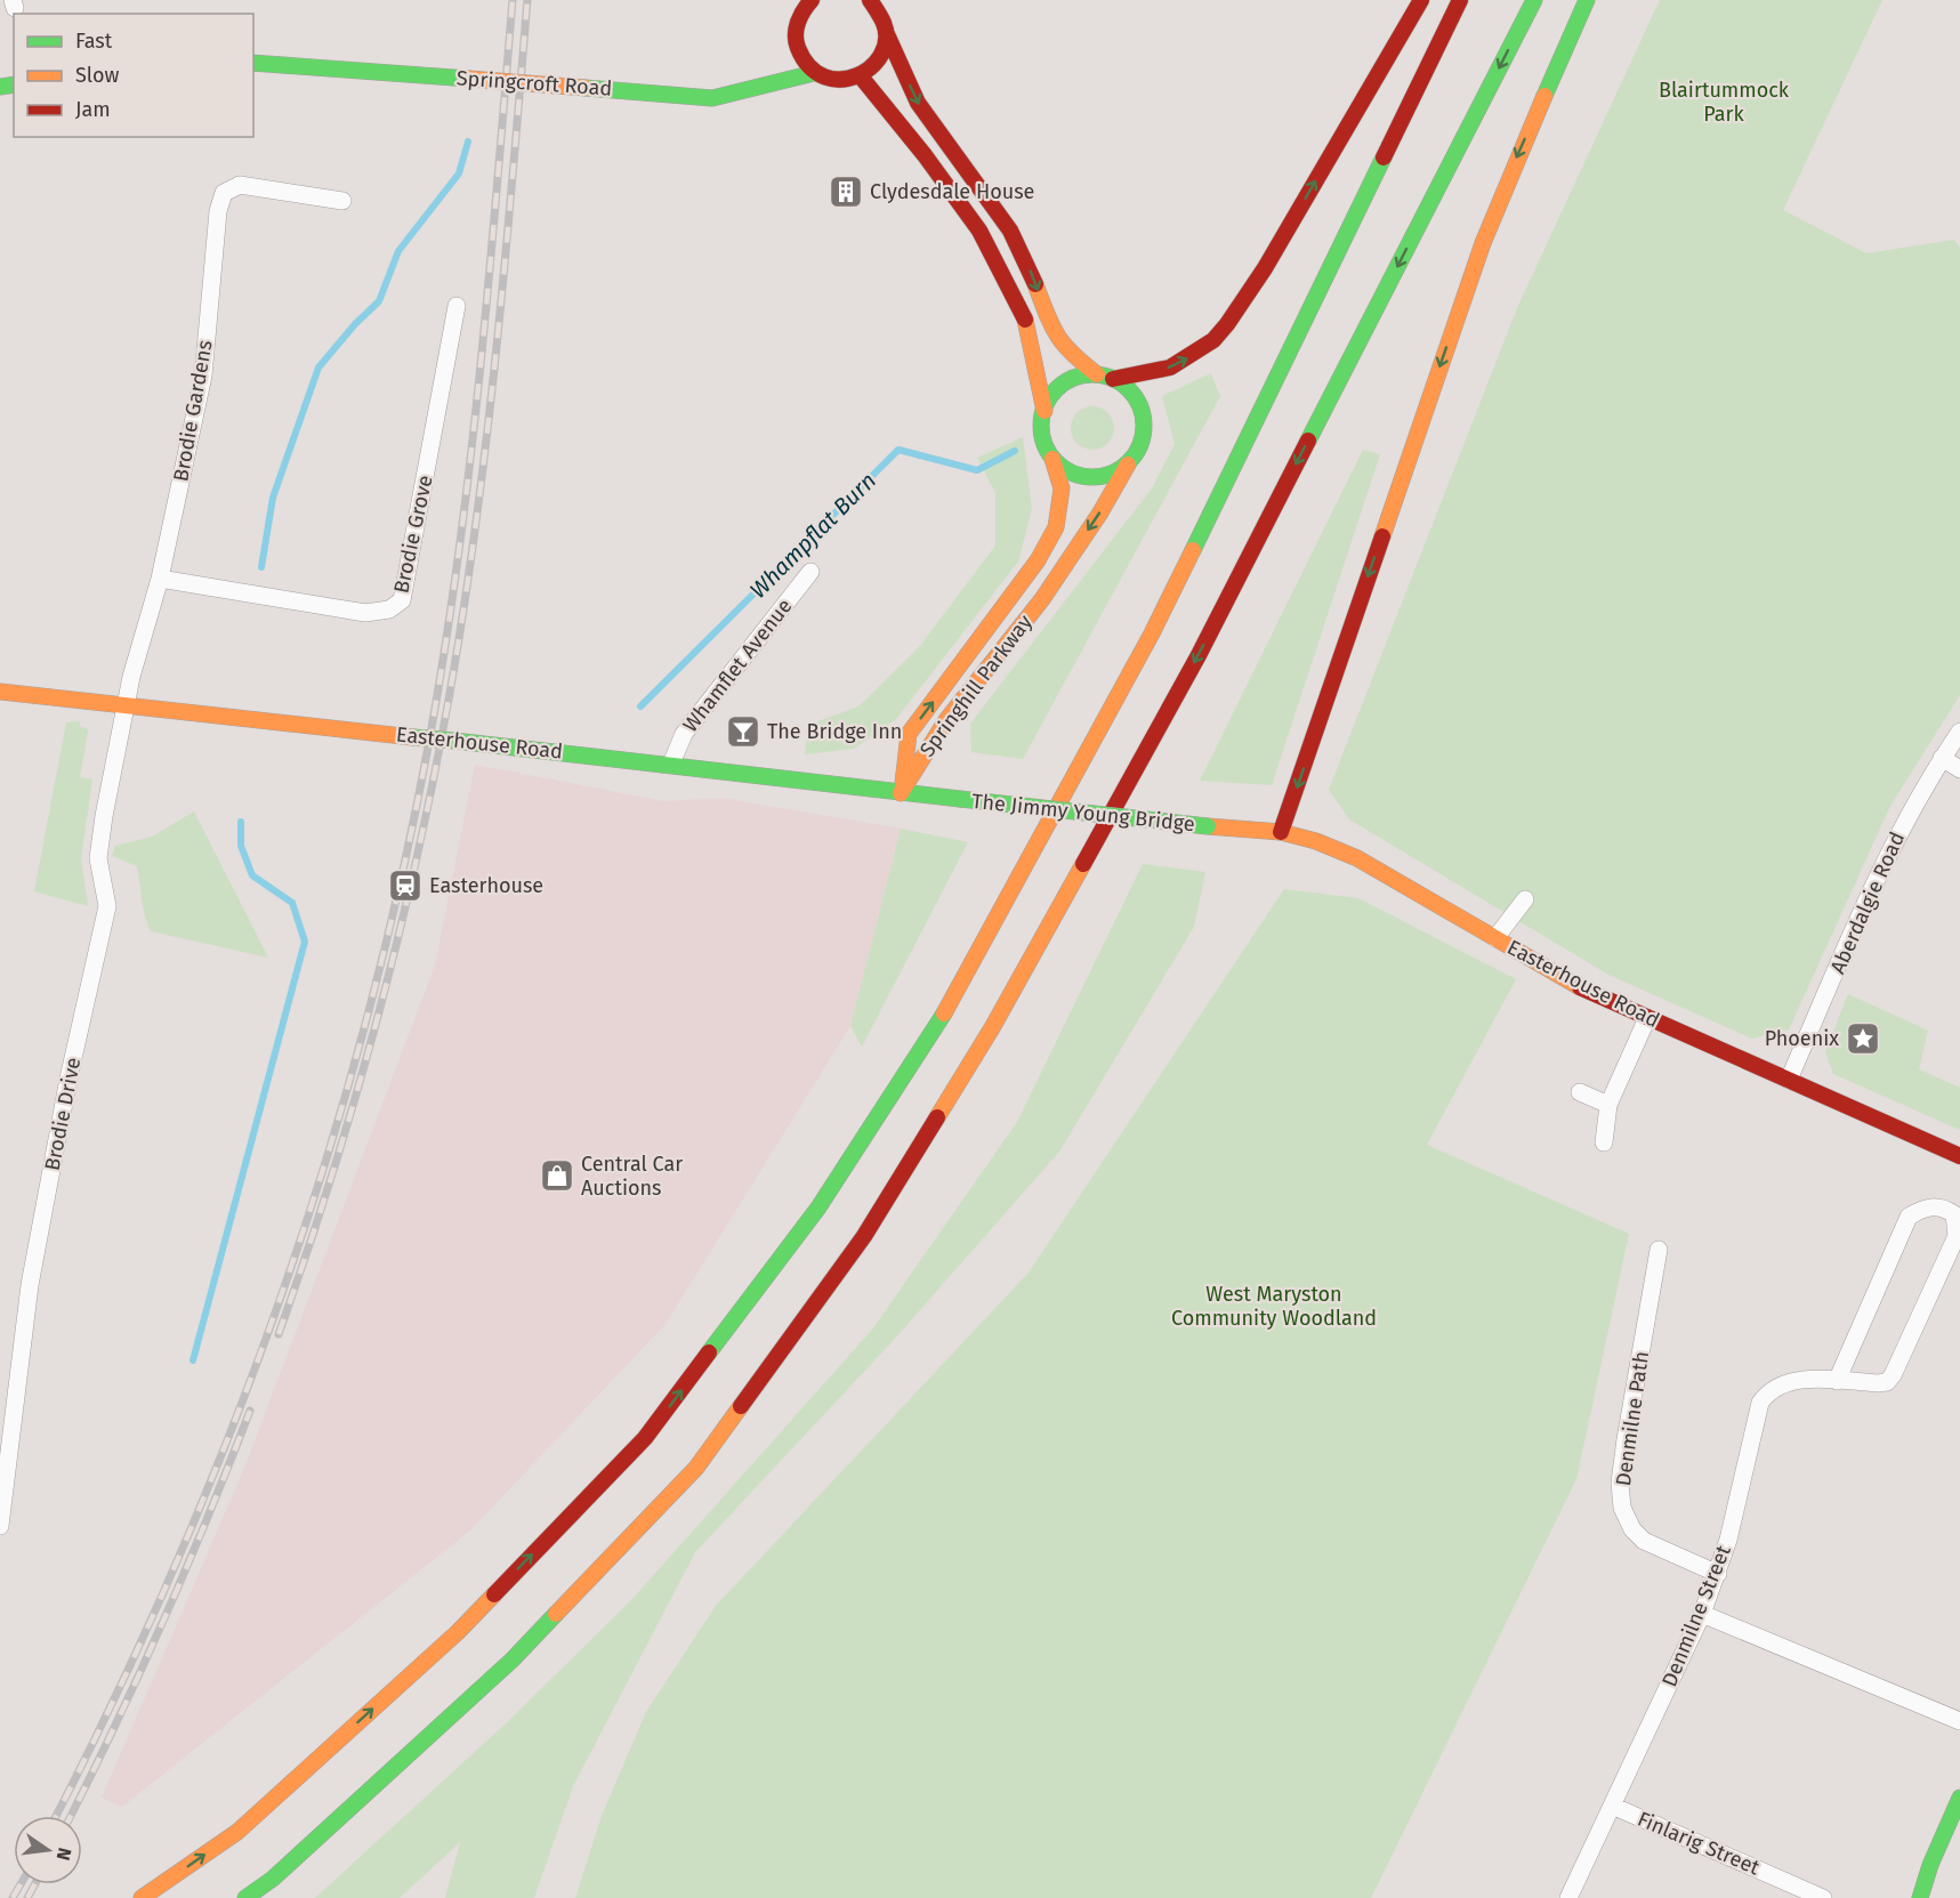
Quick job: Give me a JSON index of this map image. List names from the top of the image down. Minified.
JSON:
{"streets":{"main road":["Springcroft Road","Springhill Parkway","Easterhouse Road","The Jimmy Young Bridge"],"street":["Brodie Gardens","Brodie Grove","Whamflet Avenue","Aberdalgie Road","Brodie Drive","Denmilne Path","Denmilne Street","Finlarig Street"]},"crossings":[["Brodie Gardens","Brodie Grove"],["Brodie Gardens","Easterhouse Road"],["Brodie Gardens","Brodie Drive"],["Whamflet Avenue","Easterhouse Road"],["Springhill Parkway","Easterhouse Road"],["Easterhouse Road","The Jimmy Young Bridge"],["Easterhouse Road","Aberdalgie Road"],["Easterhouse Road","Brodie Drive"],["Denmilne Path","Denmilne Street"],["Denmilne Street","Finlarig Street"]],"water":["Whampflat Burn"],"parks":["Blairtummock Park","West Maryston Community Woodland"],"places":{"building":["Clydesdale House"],"bar":["The Bridge Inn"],"station":["Easterhouse"],"place":["Phoenix"],"shop":["Central Car Auctions"]},"legend":["Fast","Slow","Jam"],"north":"right"}
